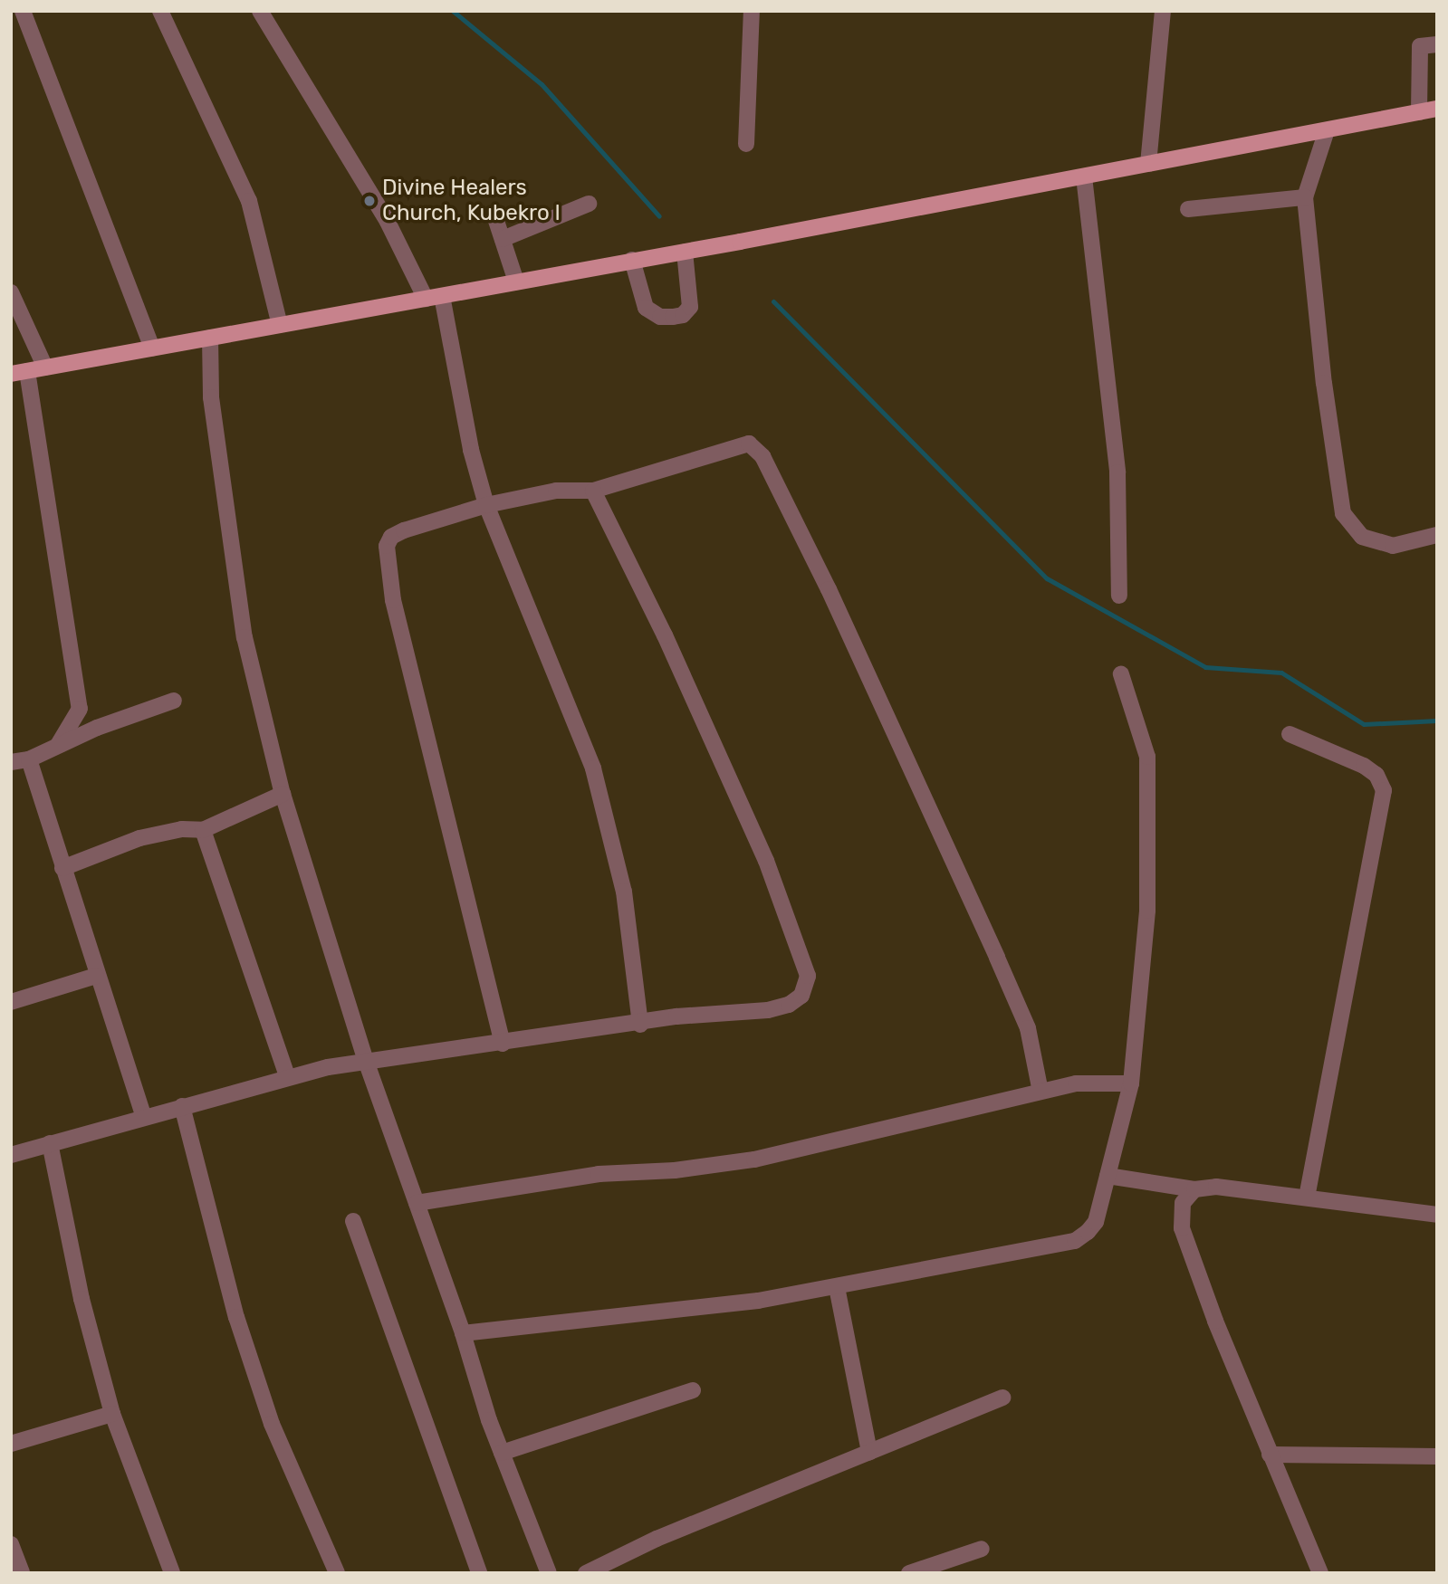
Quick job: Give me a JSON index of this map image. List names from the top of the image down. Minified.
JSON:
{"places":["Divine Healers Church, Kubekro l"]}
